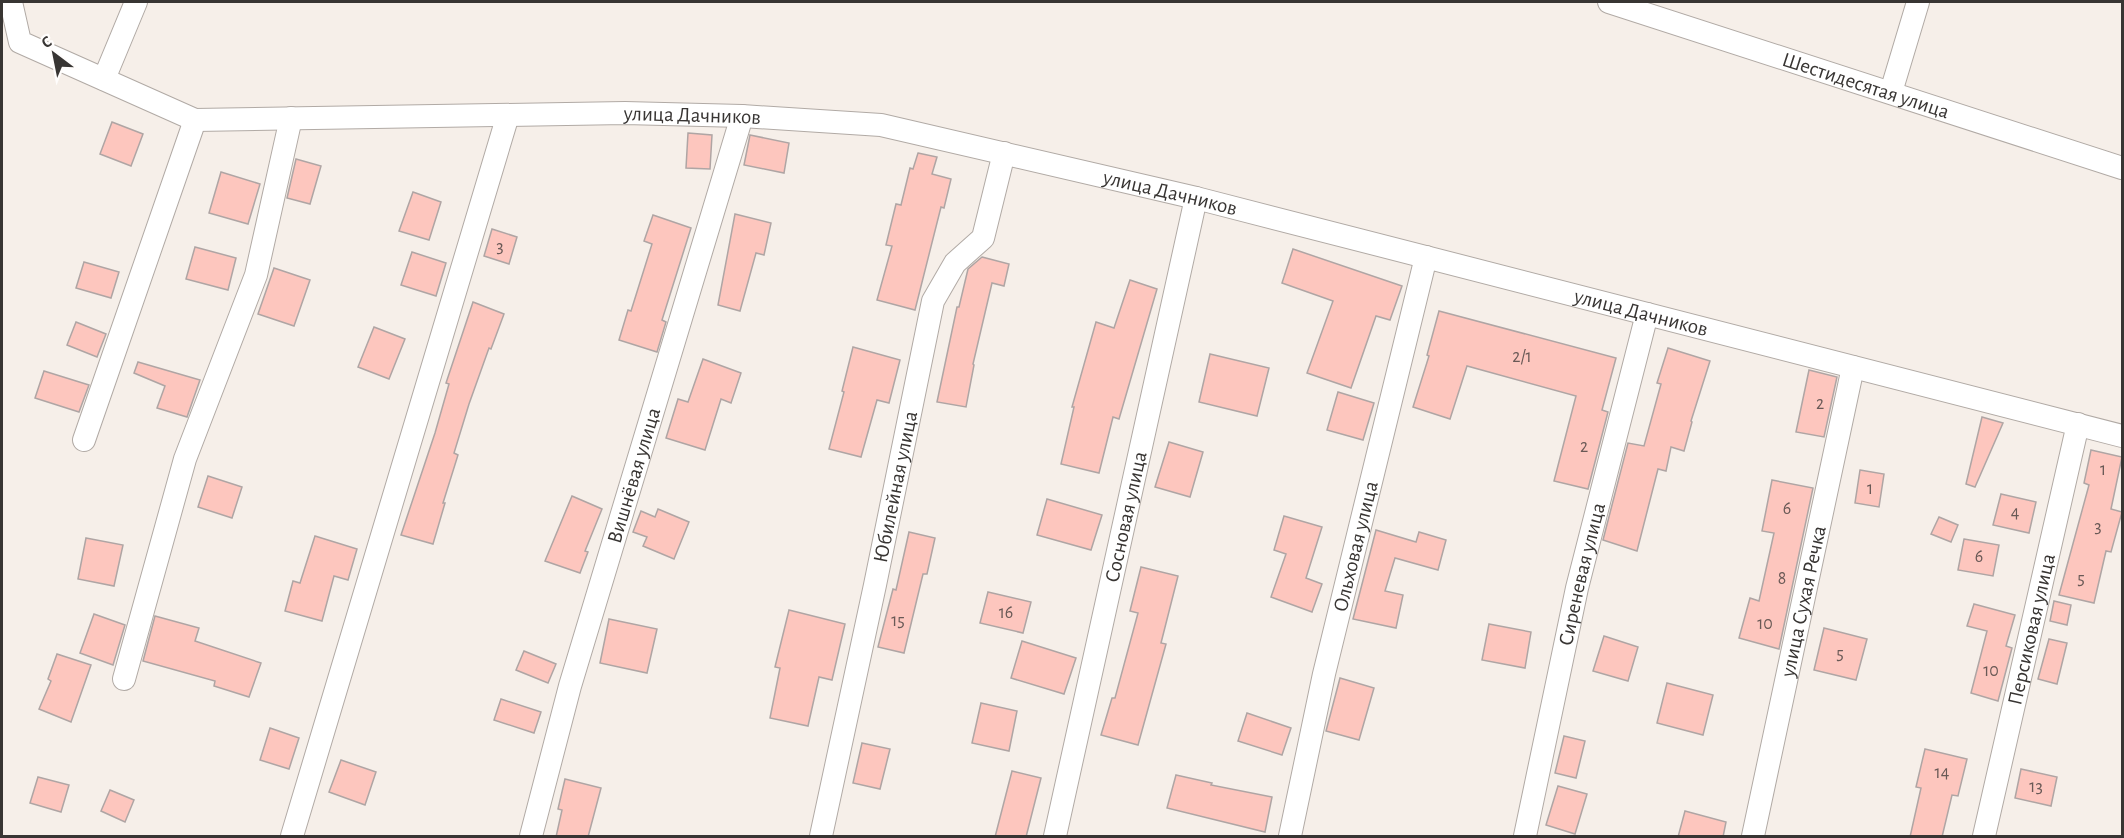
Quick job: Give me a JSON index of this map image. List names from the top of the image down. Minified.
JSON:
{"streets":{"street":["Шестидесятая улица","улица Дачников","Вишнёвая улица","Юбилейная улица","Сосновая улица","Ольховая улица","Сиреневая улица","улица Сухая Речка","Персиковая улица"]},"crossings":[["улица Дачников","Вишнёвая улица"],["улица Дачников","Юбилейная улица"],["улица Дачников","Сосновая улица"],["улица Дачников","Ольховая улица"],["улица Дачников","Сиреневая улица"],["улица Дачников","улица Сухая Речка"],["улица Дачников","Персиковая улица"]],"house_numbers":["3","2/1","2","2","1","1","6","4","3","6","8","5","16","15","10","5","10","14","13"],"north":"top left"}
